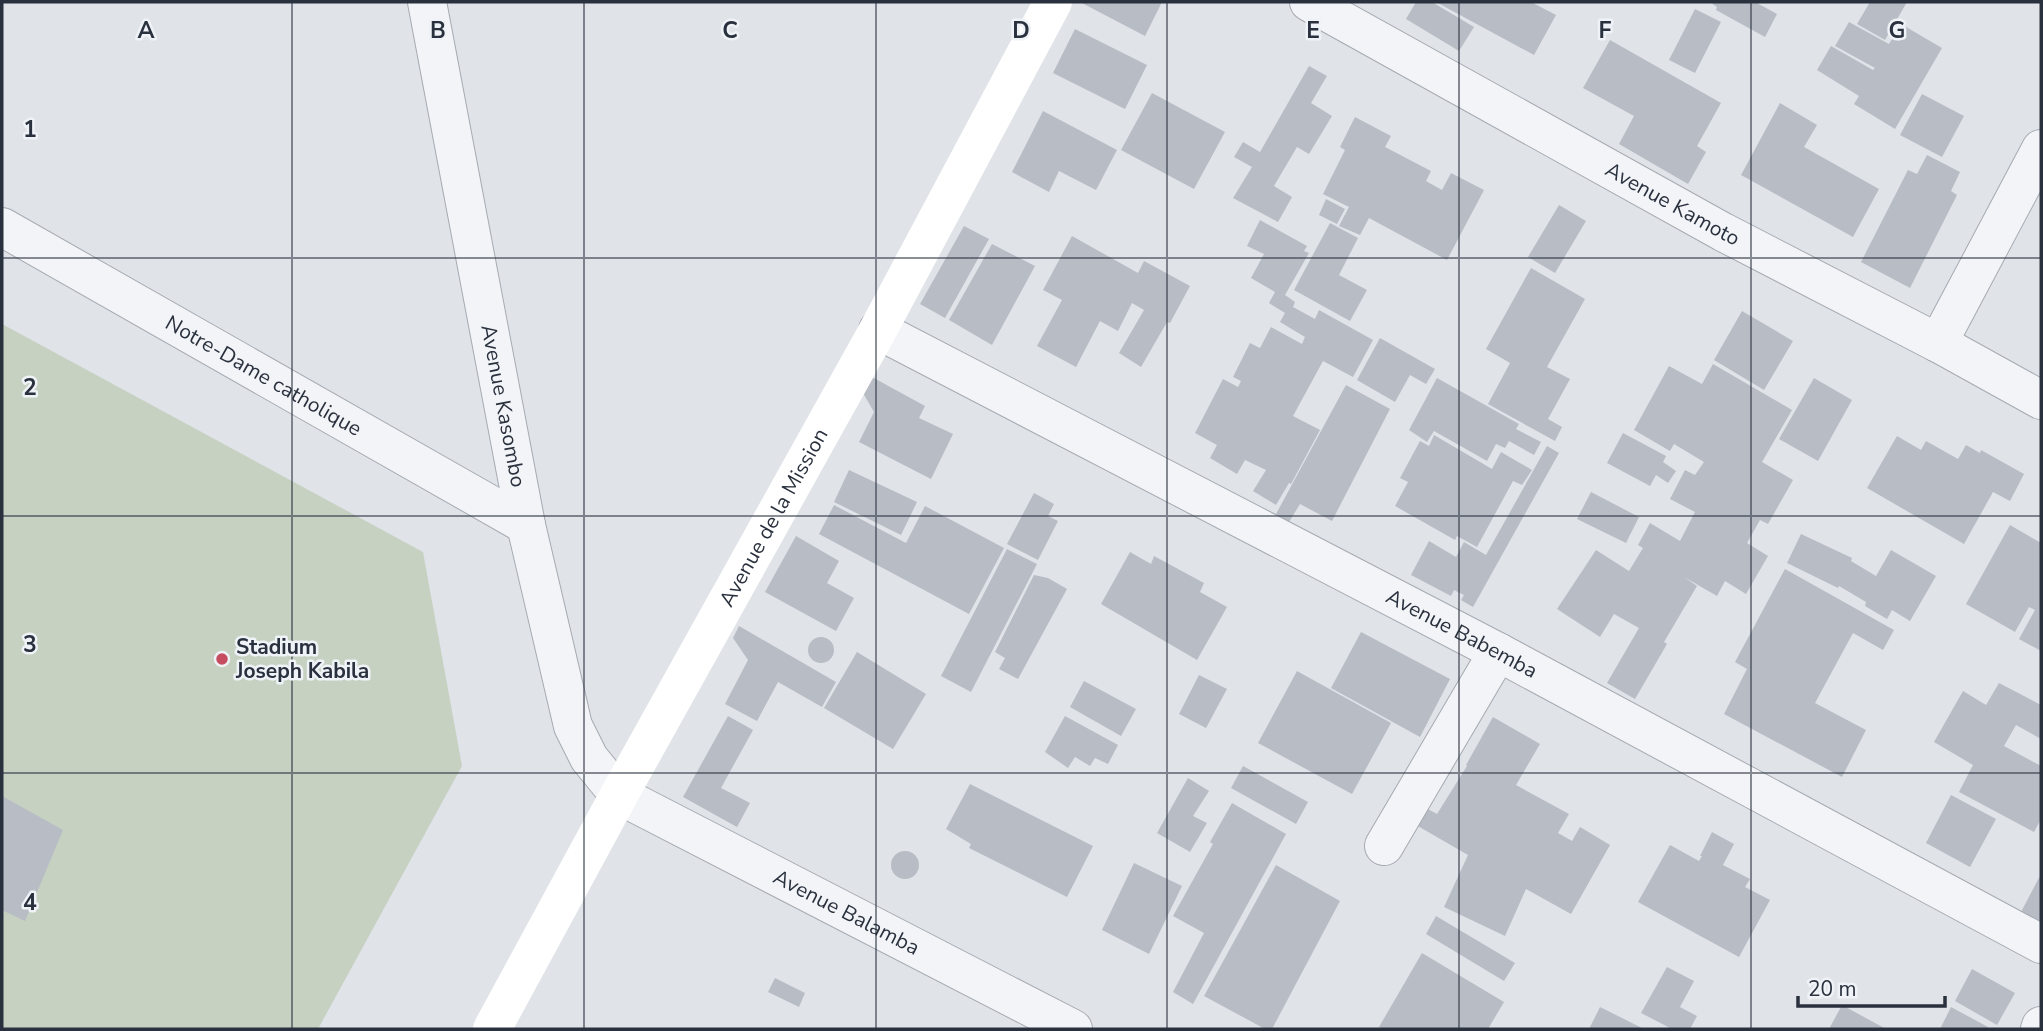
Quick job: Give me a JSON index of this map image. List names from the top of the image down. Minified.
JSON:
{"streets":{"street":["Avenue Kamoto","Notre-Dame catholique","Avenue Kasombo","Avenue de la Mission","Avenue Babemba","Avenue Balamba"]},"crossings":[["Notre-Dame catholique","Avenue Kasombo"],["Avenue Kasombo","Avenue de la Mission"],["Avenue Kasombo","Avenue Balamba"],["Avenue de la Mission","Avenue Babemba"],["Avenue de la Mission","Avenue Balamba"]],"places":["Stadium Joseph Kabila"],"scale_bar":"20 m","grid":{"columns":["A","B","C","D","E","F","G"],"rows":["1","2","3","4"]}}
